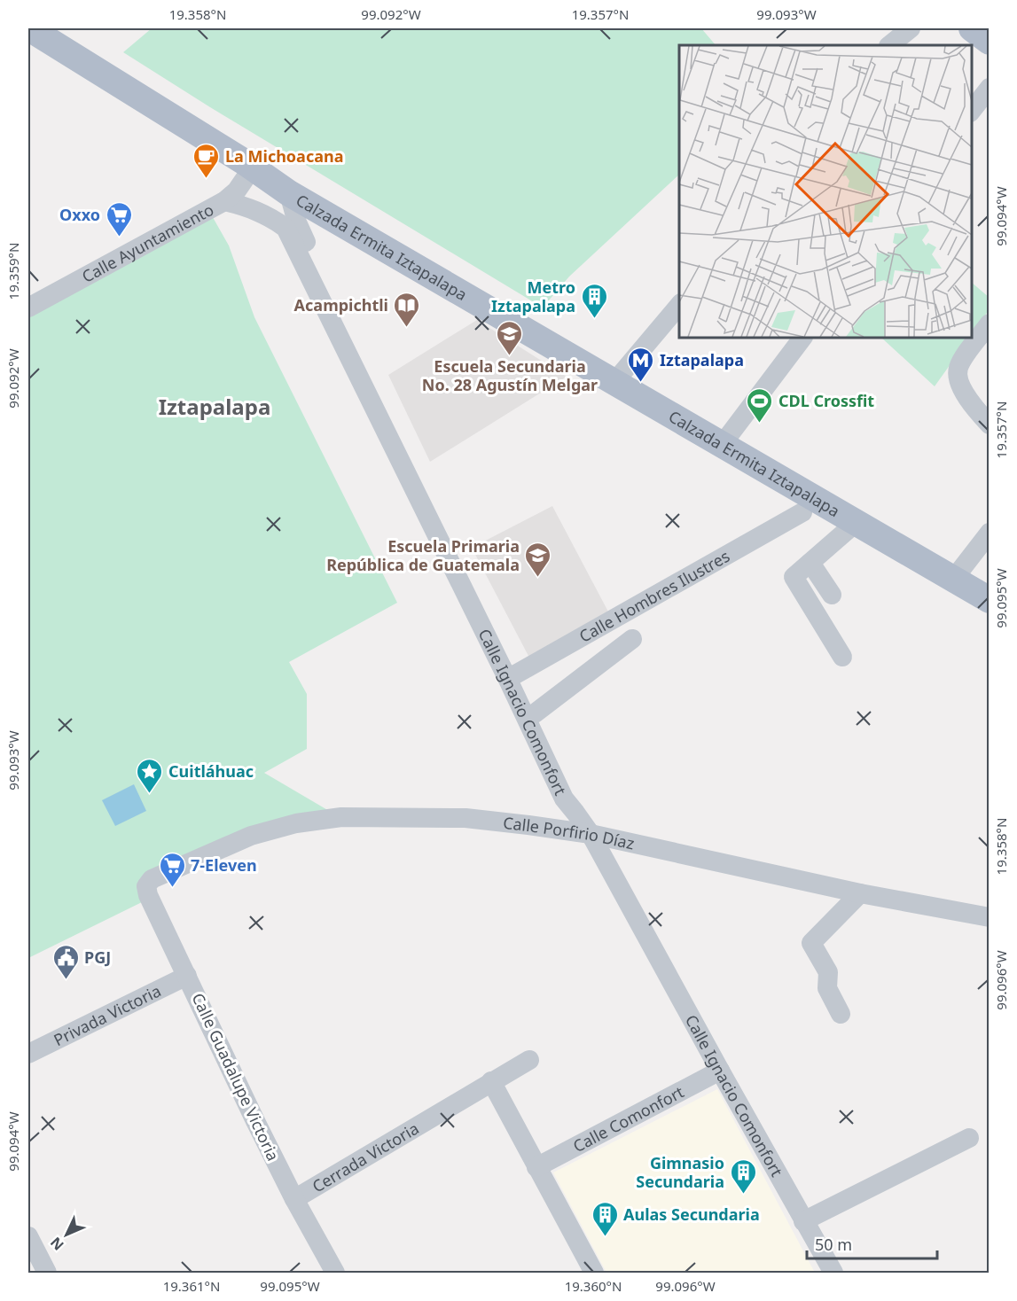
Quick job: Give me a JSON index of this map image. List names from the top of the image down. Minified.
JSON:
{"streets":{"main road":["Calzada Ermita Iztapalapa"],"street":["Calle Ayuntamiento","Calle Hombres Ilustres","Calle Ignacio Comonfort","Calle Porfirio Díaz","Privada Victoria","Calle Guadalupe Victoria","Calle Comonfort","Cerrada Victoria"]},"crossings":[["Calle Ayuntamiento","Calzada Ermita Iztapalapa"],["Calle Ayuntamiento","Calle Ignacio Comonfort"],["Calzada Ermita Iztapalapa","Calle Ignacio Comonfort"],["Calle Hombres Ilustres","Calle Ignacio Comonfort"],["Calle Ignacio Comonfort","Calle Porfirio Díaz"],["Calle Ignacio Comonfort","Calle Comonfort"],["Calle Porfirio Díaz","Calle Guadalupe Victoria"],["Privada Victoria","Calle Guadalupe Victoria"],["Calle Guadalupe Victoria","Cerrada Victoria"]],"districts":["Iztapalapa"],"places":{"cafe":["La Michoacana"],"supermarket":["Oxxo","7-Eleven"],"building":["Metro Iztapalapa","Gimnasio Secundaria","Aulas Secundaria"],"library":["Acampichtli"],"school or university":["Escuela Secundaria No. 28 Agustín Melgar","Escuela Primaria República de Guatemala"],"metro station":["Iztapalapa"],"sports":["CDL Crossfit"],"place":["Cuitláhuac"],"public building":["PGJ"]},"scale_bar":"50 m","north":"bottom left","coordinates":["19.358°N","99.092°W","19.357°N","99.093°W","99.094°W","19.359°N","99.095°W","99.096°W","19.361°N","19.360°N"]}
